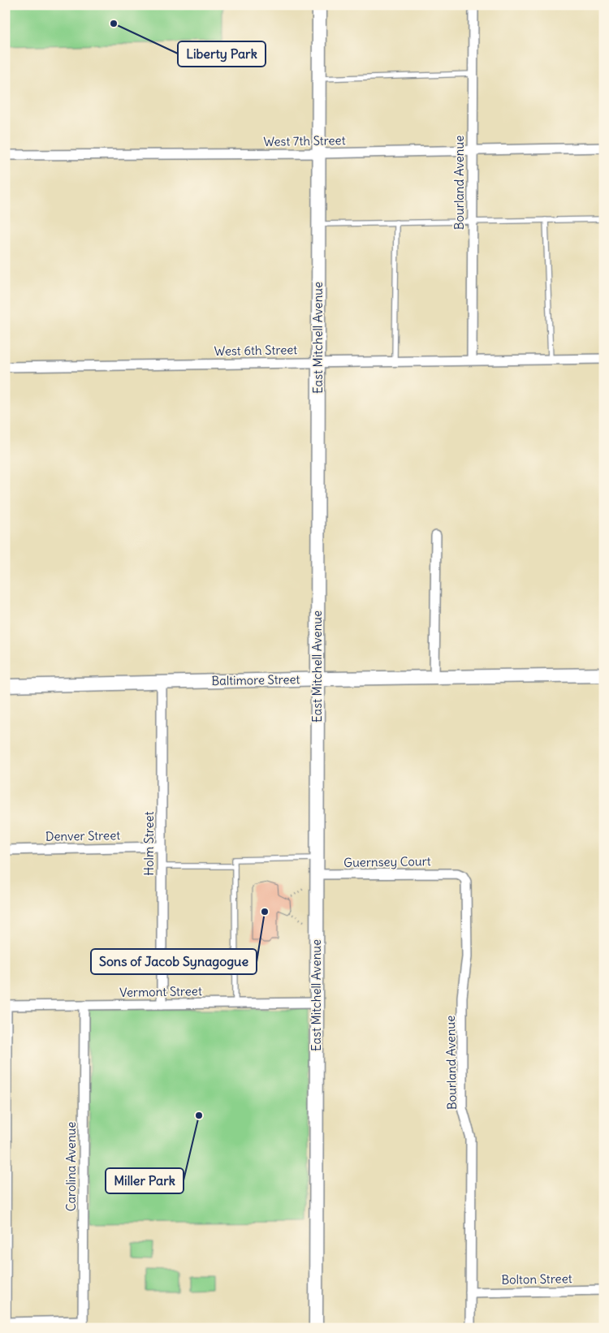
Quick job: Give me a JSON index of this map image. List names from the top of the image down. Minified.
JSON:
{"streets":{"street":["West 7th Street","Bourland Avenue","East Mitchell Avenue","West 6th Street","Baltimore Street","Denver Street","Holm Street","Guernsey Court","Vermont Street","Carolina Avenue","Bolton Street"]},"crossings":[["West 7th Street","Bourland Avenue"],["West 7th Street","East Mitchell Avenue"],["Bourland Avenue","West 6th Street"],["Bourland Avenue","Guernsey Court"],["Bourland Avenue","Bolton Street"],["East Mitchell Avenue","West 6th Street"],["East Mitchell Avenue","Baltimore Street"],["East Mitchell Avenue","Guernsey Court"],["East Mitchell Avenue","Vermont Street"],["Baltimore Street","Holm Street"],["Denver Street","Holm Street"],["Holm Street","Vermont Street"],["Vermont Street","Carolina Avenue"]],"places":["Liberty Park","Sons of Jacob Synagogue","Miller Park"]}
